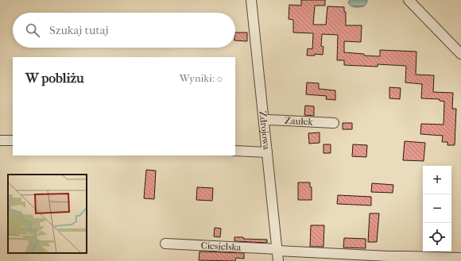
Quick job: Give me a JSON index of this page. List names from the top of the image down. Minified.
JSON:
{"streets":{"street":["Zaułek","Zdrojowa","Ciesielska"]},"crossings":[["Zaułek","Zdrojowa"],["Zdrojowa","Ciesielska"]],"page":{"search":"Szukaj tutaj","heading":["W pobliżu","Wyniki: 0"],"map_buttons":["+","−"]}}
